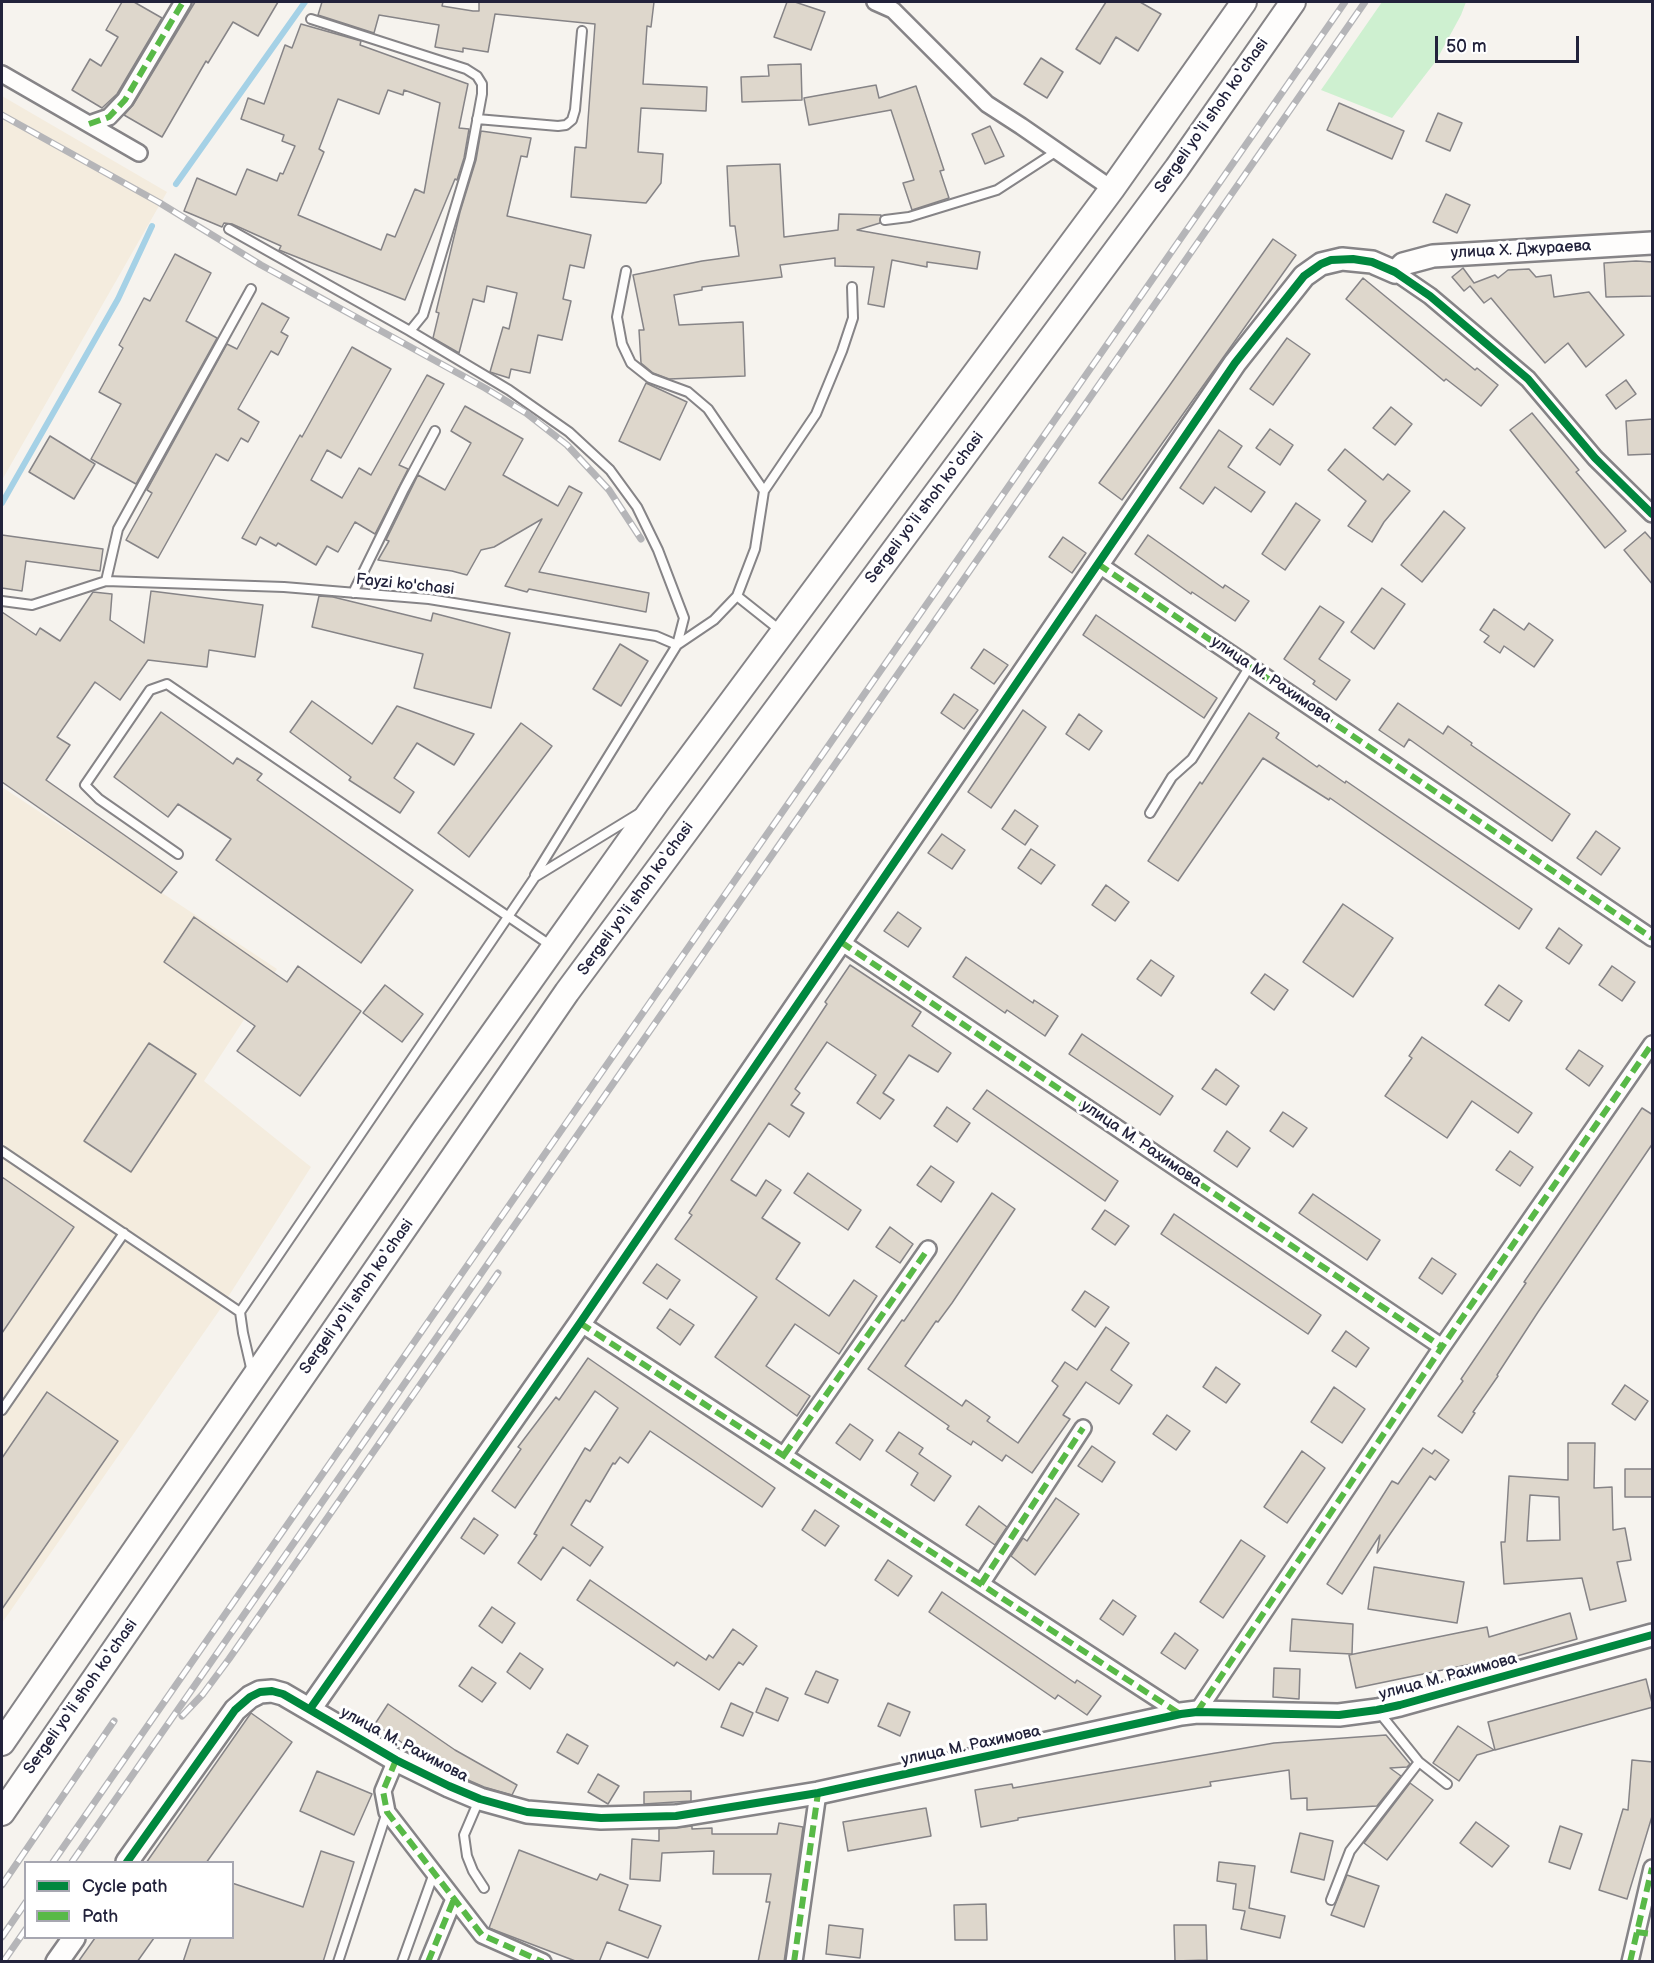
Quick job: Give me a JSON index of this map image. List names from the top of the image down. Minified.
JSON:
{"streets":{"main road":["Sergeli yo‘li shoh ko‘chasi"],"street":["улица Х. Джураева","улица М. Рахимова"],"lane":["Fayzi ko'chasi"]},"legend":["Cycle path","Path"],"scale_bar":"50 m"}
